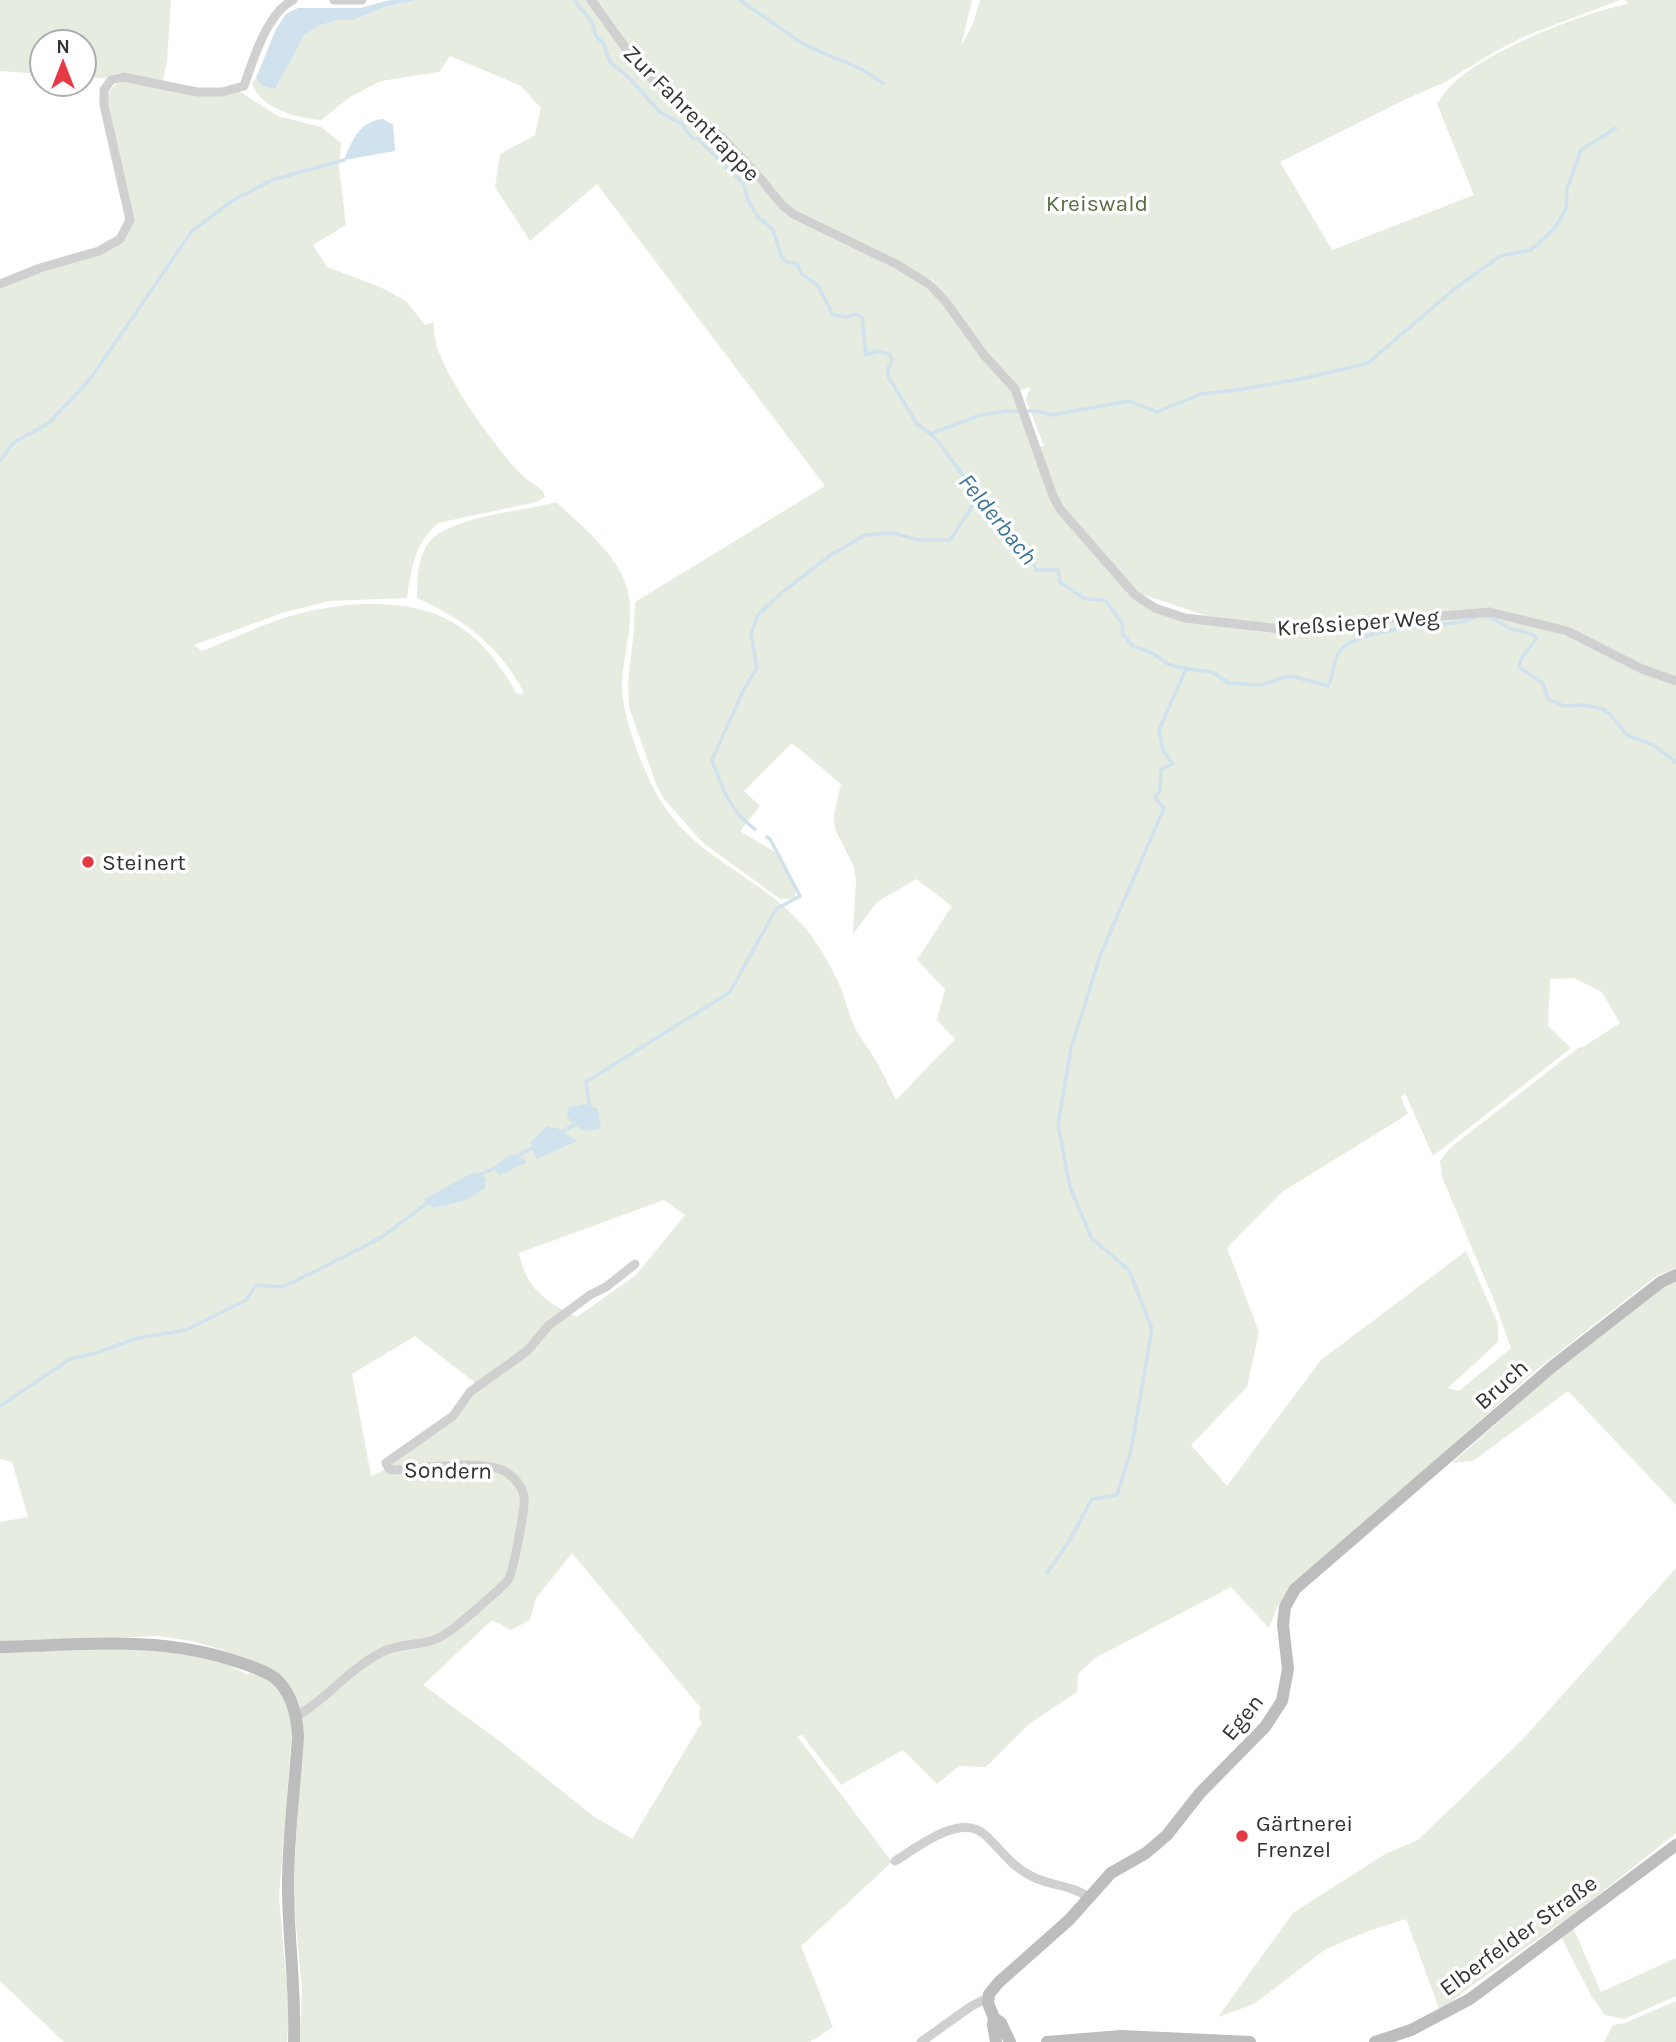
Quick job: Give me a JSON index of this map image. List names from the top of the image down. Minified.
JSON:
{"streets":{"street":["Zur Fahrentrappe","Kreßsieper Weg","Bruch","Sondern","Egen","Elberfelder Straße"]},"crossings":[["Zur Fahrentrappe","Kreßsieper Weg"],["Bruch","Egen"]],"water":["Felderbach"],"parks":["Kreiswald"],"places":["Steinert","Gärtnerei Frenzel"],"north":"top"}
